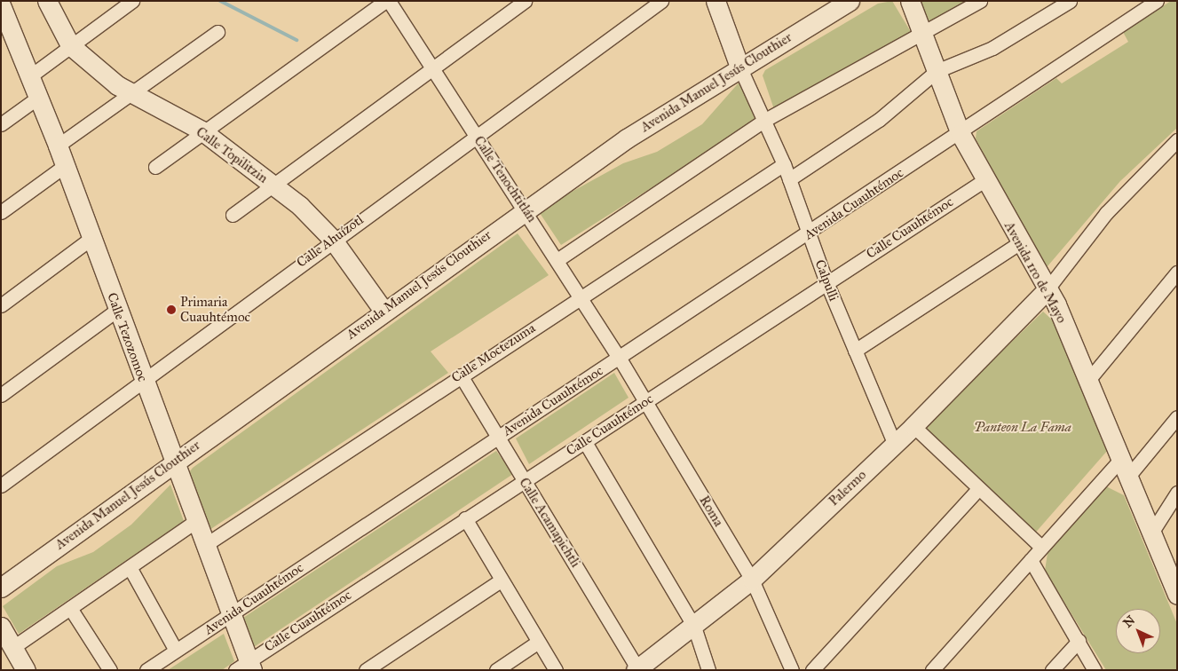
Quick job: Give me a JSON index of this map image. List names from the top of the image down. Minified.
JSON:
{"streets":{"street":["Avenida Manuel Jesús Clouthier","Calle Topilitzin","Calle Tenochtitlán","Avenida Cuauhtémoc","Calle Cuauhtémoc","Calle Ahuízotl","Avenida 1ro de Mayo","Calpulli","Calle Tezozomoc","Calle Moctezuma","Palermo","Roma","Calle Acamapichtli"]},"crossings":[["Avenida Manuel Jesús Clouthier","Calle Topilitzin"],["Avenida Manuel Jesús Clouthier","Calle Tenochtitlán"],["Avenida Manuel Jesús Clouthier","Calpulli"],["Avenida Manuel Jesús Clouthier","Calle Tezozomoc"],["Calle Topilitzin","Calle Ahuízotl"],["Calle Tenochtitlán","Avenida Cuauhtémoc"],["Calle Tenochtitlán","Calle Ahuízotl"],["Calle Tenochtitlán","Calle Moctezuma"],["Calle Tenochtitlán","Roma"],["Avenida Cuauhtémoc","Avenida 1ro de Mayo"],["Avenida Cuauhtémoc","Calpulli"],["Avenida Cuauhtémoc","Calle Tezozomoc"],["Avenida Cuauhtémoc","Roma"],["Avenida Cuauhtémoc","Calle Acamapichtli"],["Calle Cuauhtémoc","Avenida 1ro de Mayo"],["Calle Cuauhtémoc","Calpulli"],["Calle Cuauhtémoc","Calle Tezozomoc"],["Calle Cuauhtémoc","Roma"],["Calle Cuauhtémoc","Calle Acamapichtli"],["Calle Ahuízotl","Calle Tezozomoc"],["Avenida 1ro de Mayo","Palermo"],["Calpulli","Calle Moctezuma"],["Calpulli","Palermo"],["Calle Tezozomoc","Calle Moctezuma"],["Calle Moctezuma","Calle Acamapichtli"],["Palermo","Roma"],["Palermo","Calle Acamapichtli"]],"parks":["Panteon La Fama"],"places":["Primaria Cuauhtémoc"],"north":"top left"}
